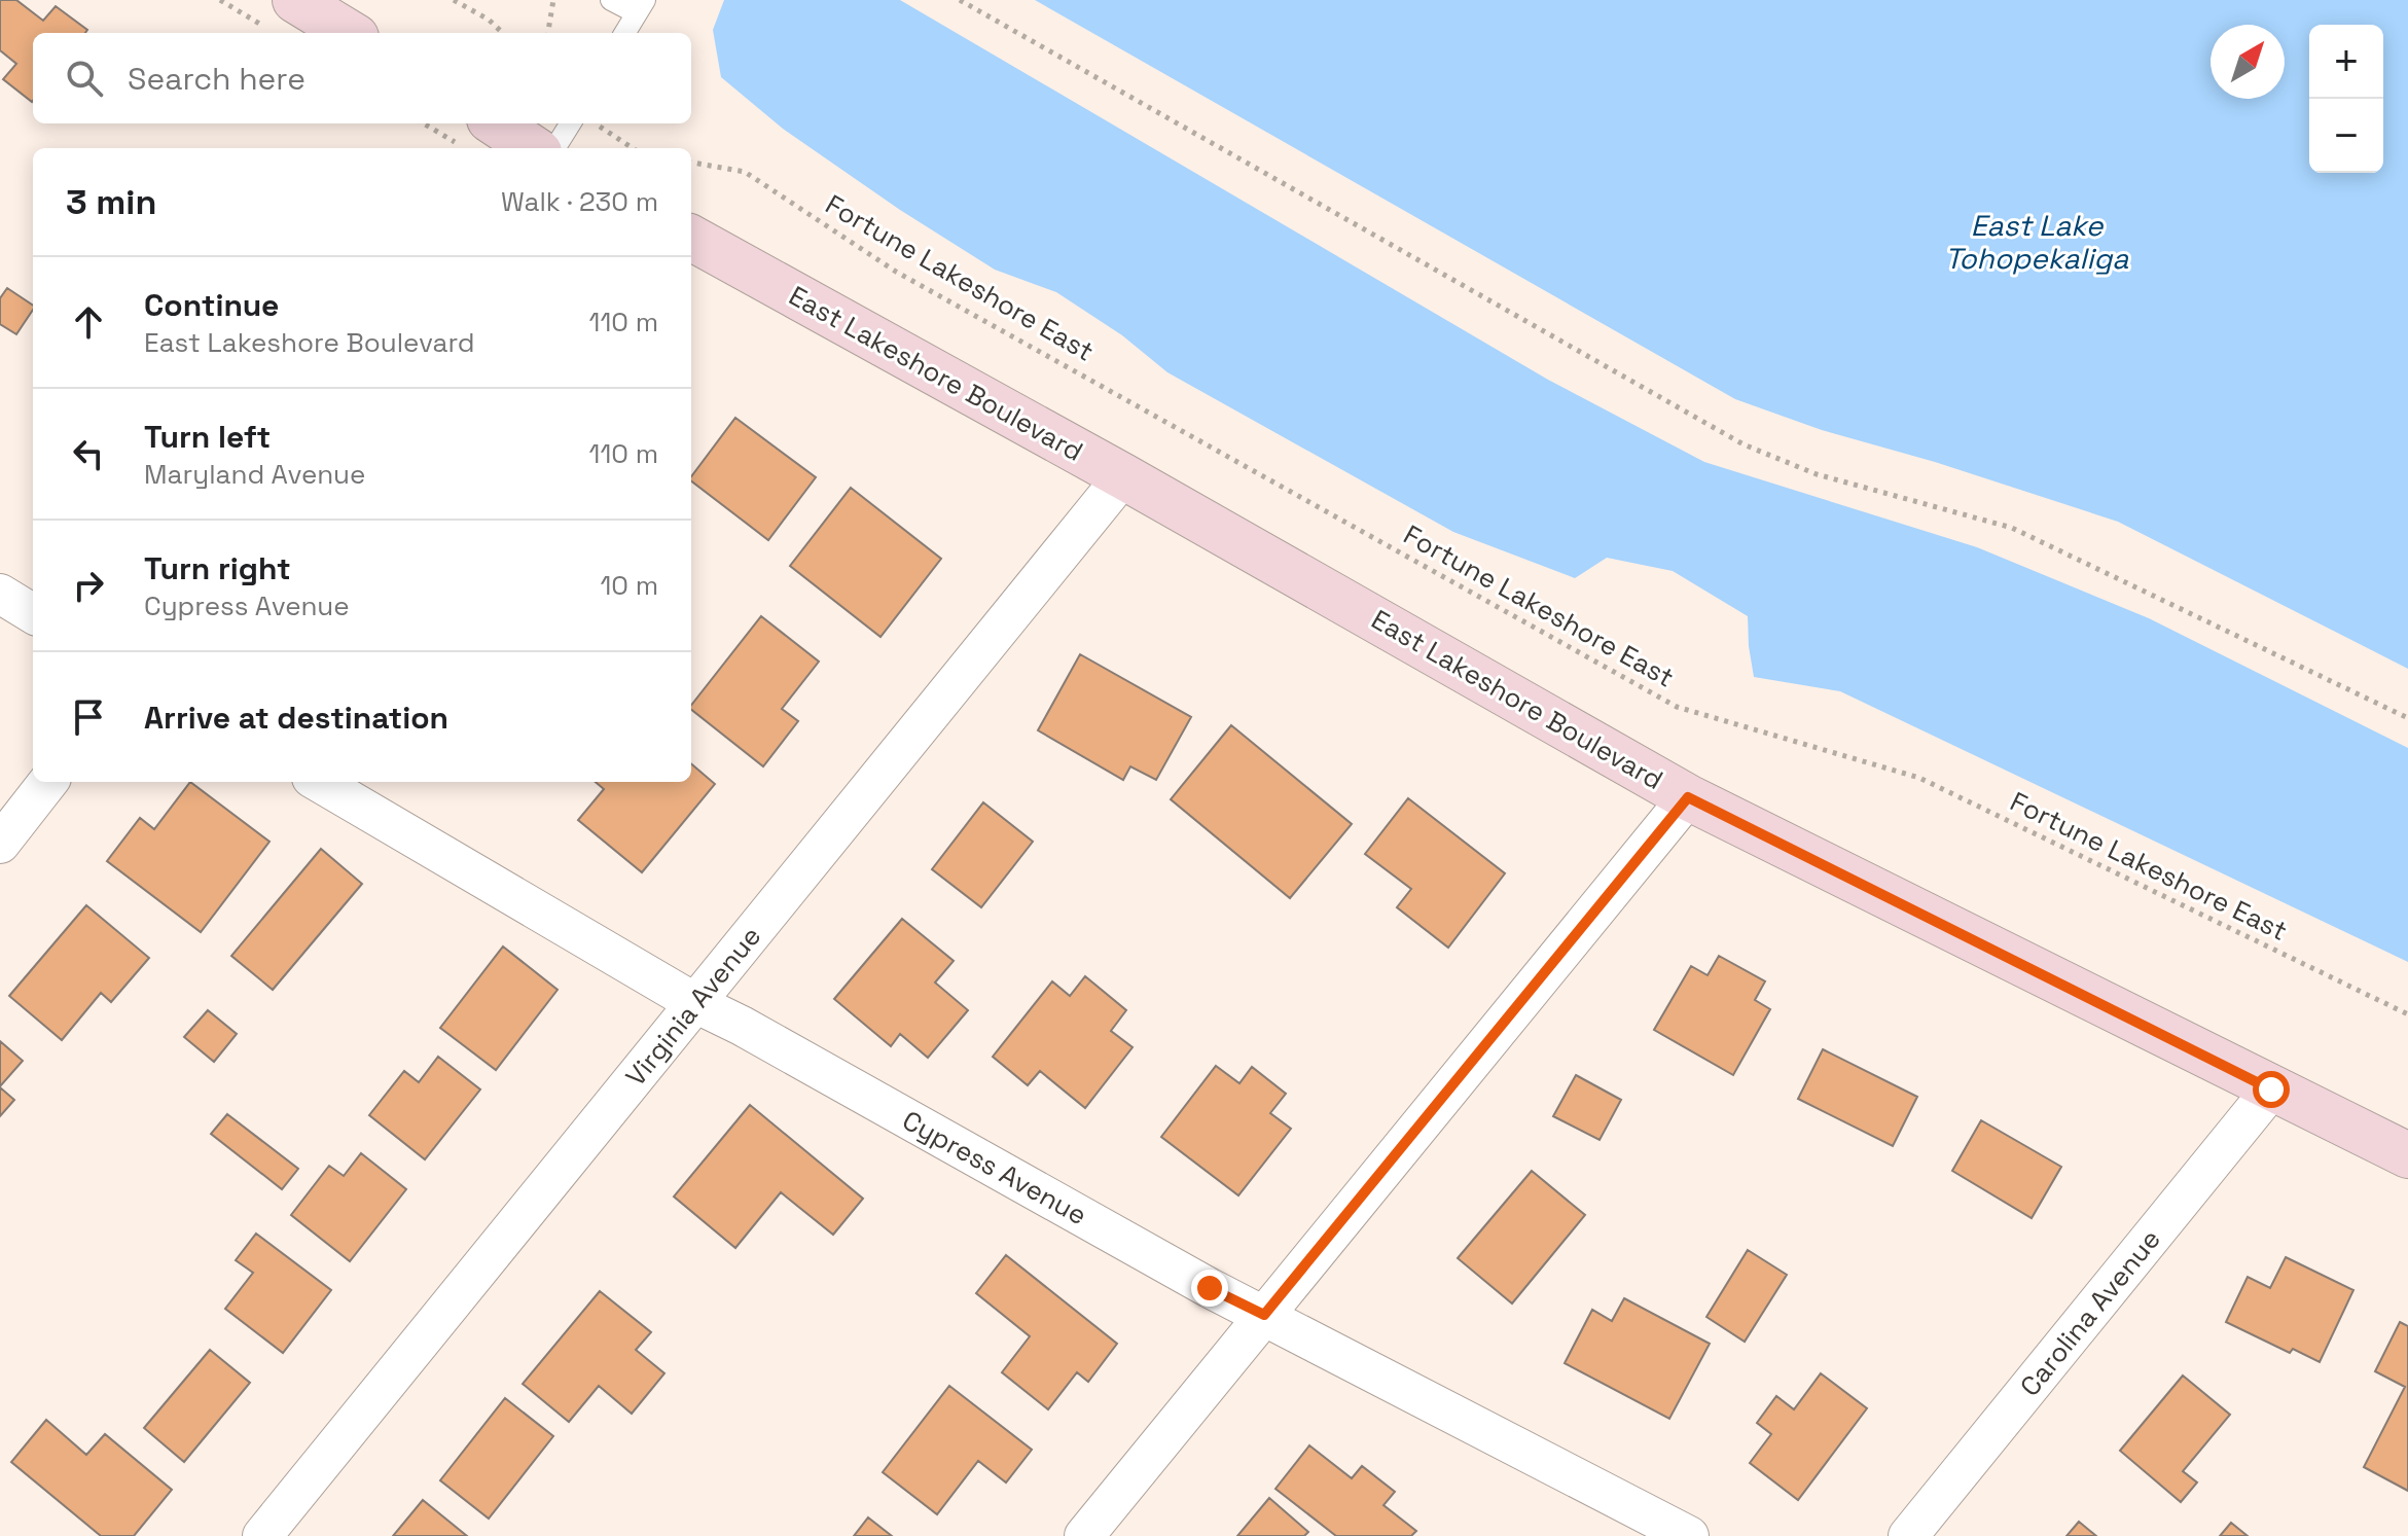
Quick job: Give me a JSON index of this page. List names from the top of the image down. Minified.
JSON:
{"streets":{"street":["East Lakeshore Boulevard","Virginia Avenue","Cypress Avenue","Carolina Avenue"],"path":["Fortune Lakeshore East"]},"crossings":[["East Lakeshore Boulevard","Virginia Avenue"],["East Lakeshore Boulevard","Carolina Avenue"],["Virginia Avenue","Cypress Avenue"]],"water":["East Lake Tohopekaliga"],"north":"top right","page":{"map_buttons":["+","−"],"search":"Search here","heading":["3 min","Walk · 230 m"],"list":[["Continue","East Lakeshore Boulevard","110 m"],["Turn left","Maryland Avenue","110 m"],["Turn right","Cypress Avenue","10 m"],"Arrive at destination"]}}
